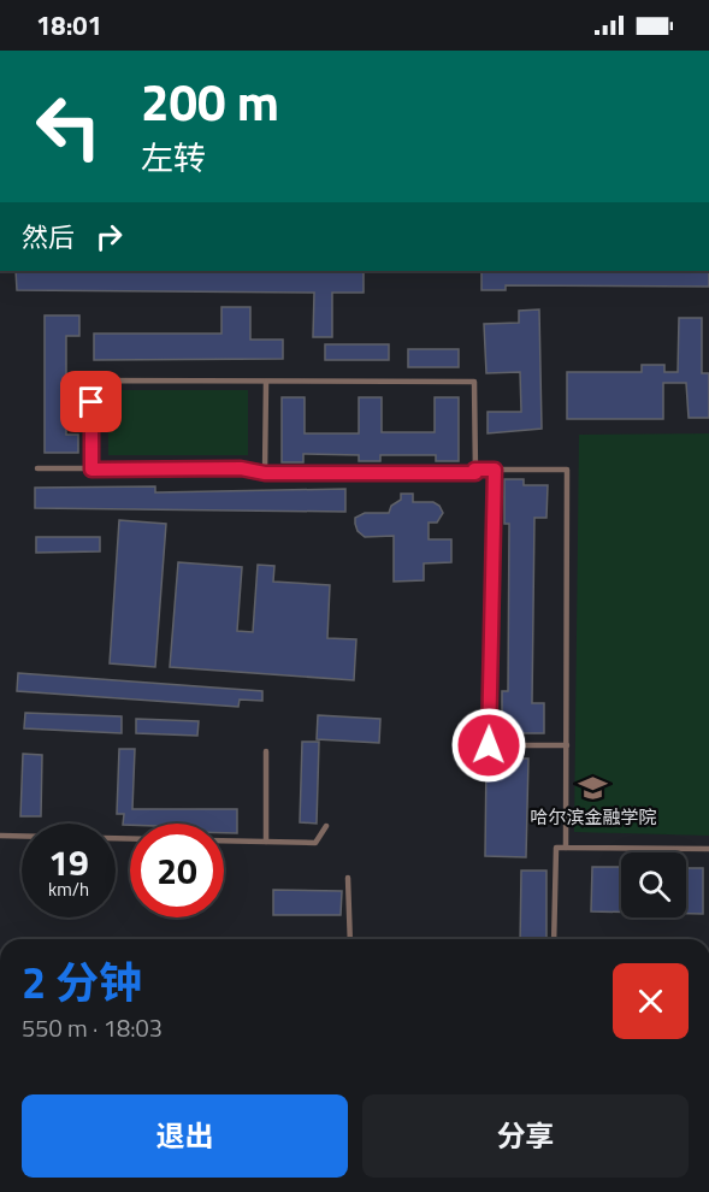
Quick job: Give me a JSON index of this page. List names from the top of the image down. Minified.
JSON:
{"places":{"school or university":["哈尔滨金融学院"]},"page":{"status":"18:01","turn":["200 m","左转"],"then":"然后","speed":"19 km/h","limit":"20","heading":["2 分钟","550 m · 18:03"],"buttons":["退出","分享"]}}
